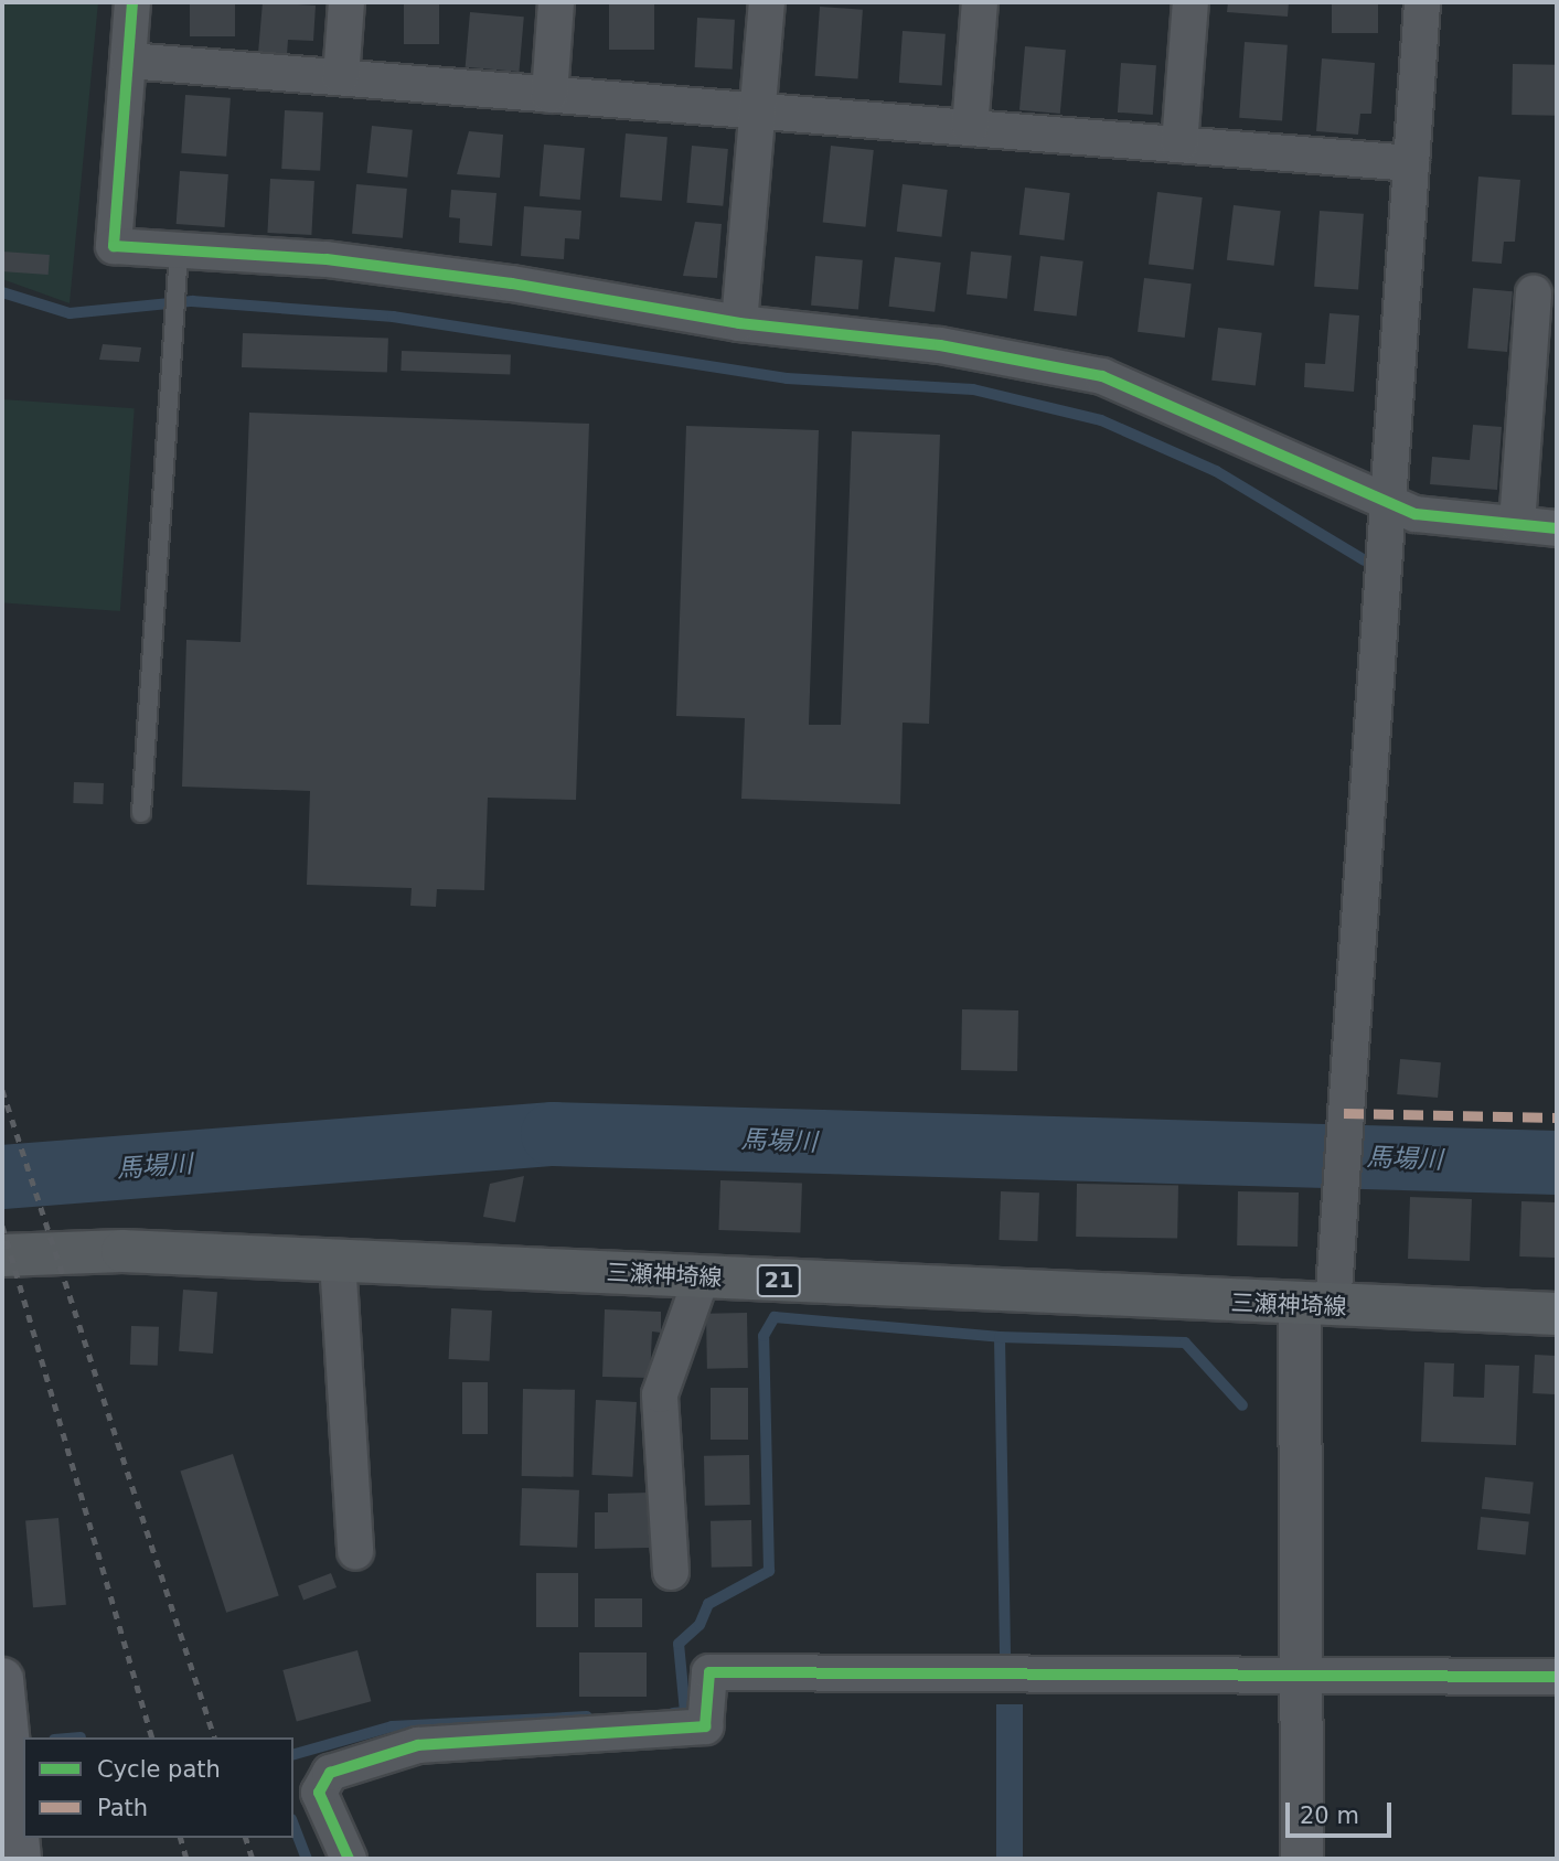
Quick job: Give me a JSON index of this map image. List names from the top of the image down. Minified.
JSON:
{"streets":{"main road":["三瀬神埼線","21"]},"water":["馬場川"],"legend":["Cycle path","Path"],"scale_bar":"20 m"}
